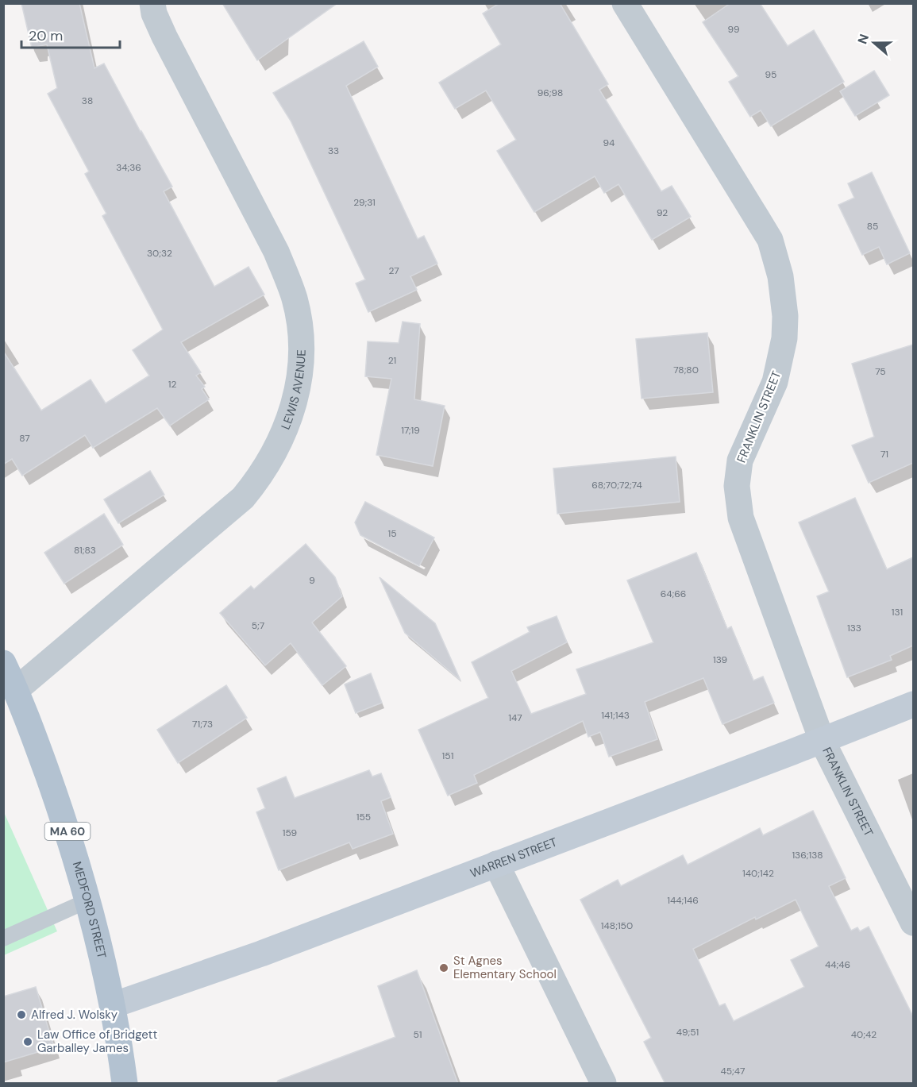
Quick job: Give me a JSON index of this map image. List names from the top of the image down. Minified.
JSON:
{"streets":{"main road":["MA 60","WARREN STREET","MEDFORD STREET"],"street":["LEWIS AVENUE","FRANKLIN STREET"]},"crossings":[["LEWIS AVENUE","MEDFORD STREET"],["FRANKLIN STREET","WARREN STREET"],["WARREN STREET","MEDFORD STREET"]],"places":["St Agnes Elementary School","Alfred J. Wolsky","Law Office of Bridgett Garballey James"],"house_numbers":["99","95","96;98","38","94","33","34;36","29;31","92","85","30;32","27","21","78;80","75","12","17;19","87","71","68;70;72;74","15","81;83","9","64;66","131","5;7","133","139","141;143","147","71;73","151","155","159","136;138","140;142","144;146","148;150","44;46","49;51","51","40;42","45;47"],"scale_bar":"20 m","north":"left"}
